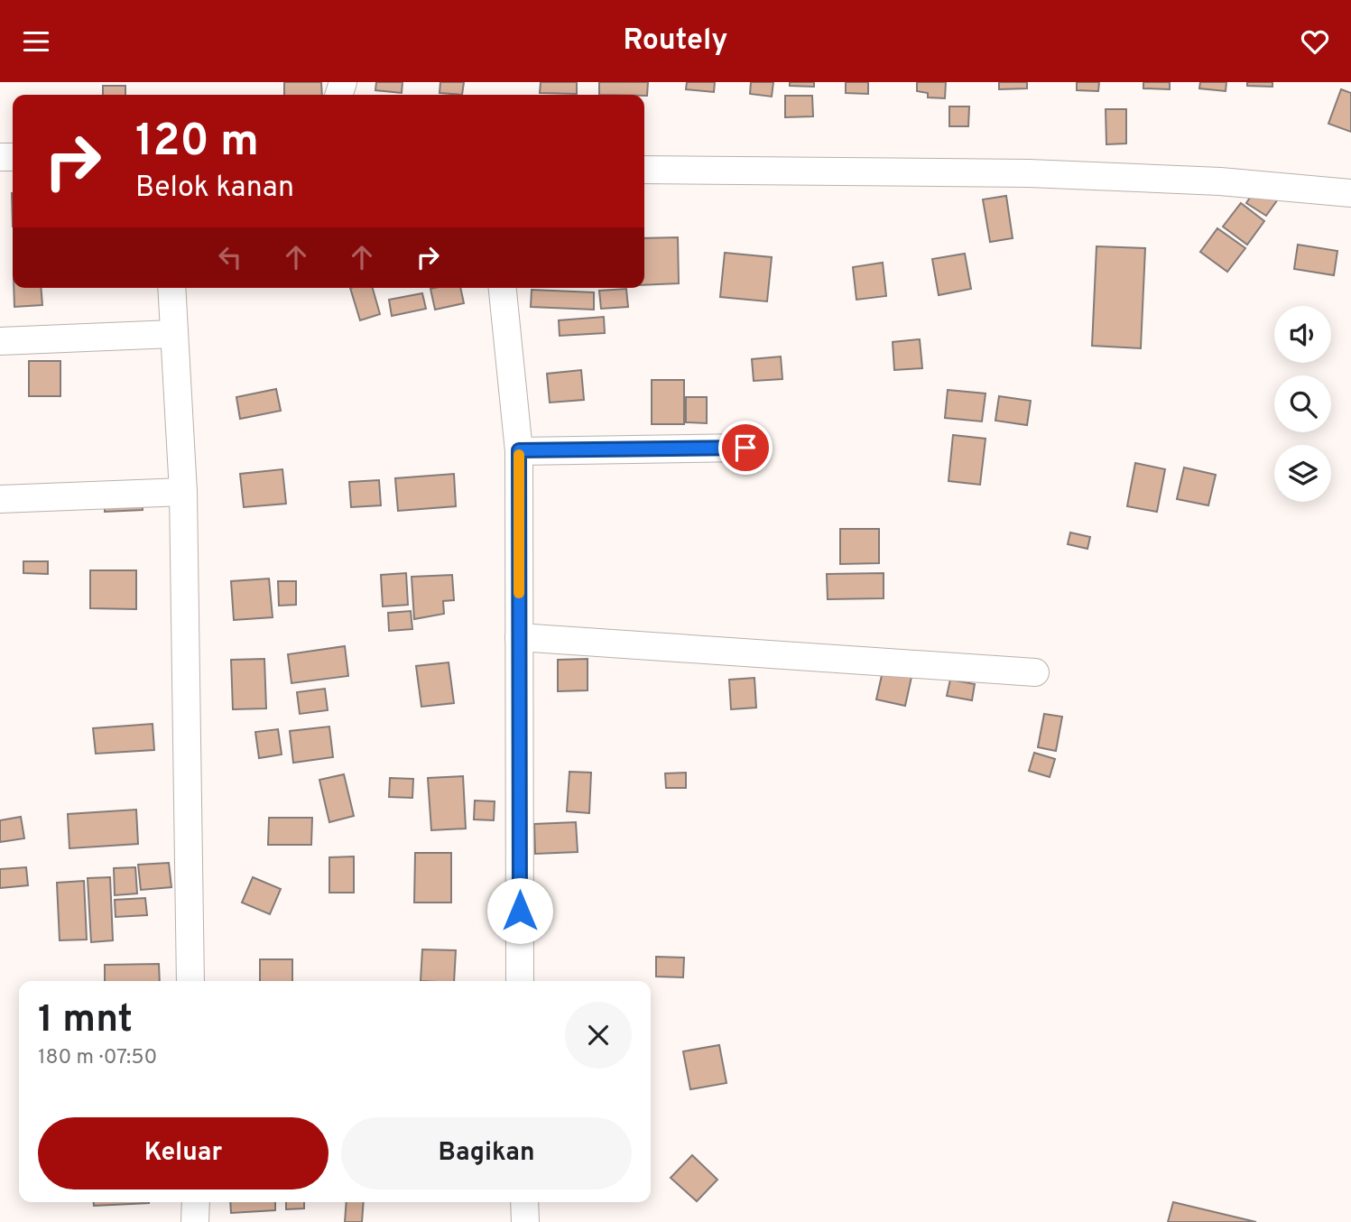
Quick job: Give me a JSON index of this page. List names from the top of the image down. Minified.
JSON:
{"page":{"header":"Routely","turn":["120 m","Belok kanan"],"heading":["1 mnt","180 m · 07:50"],"buttons":["Keluar","Bagikan"]}}
